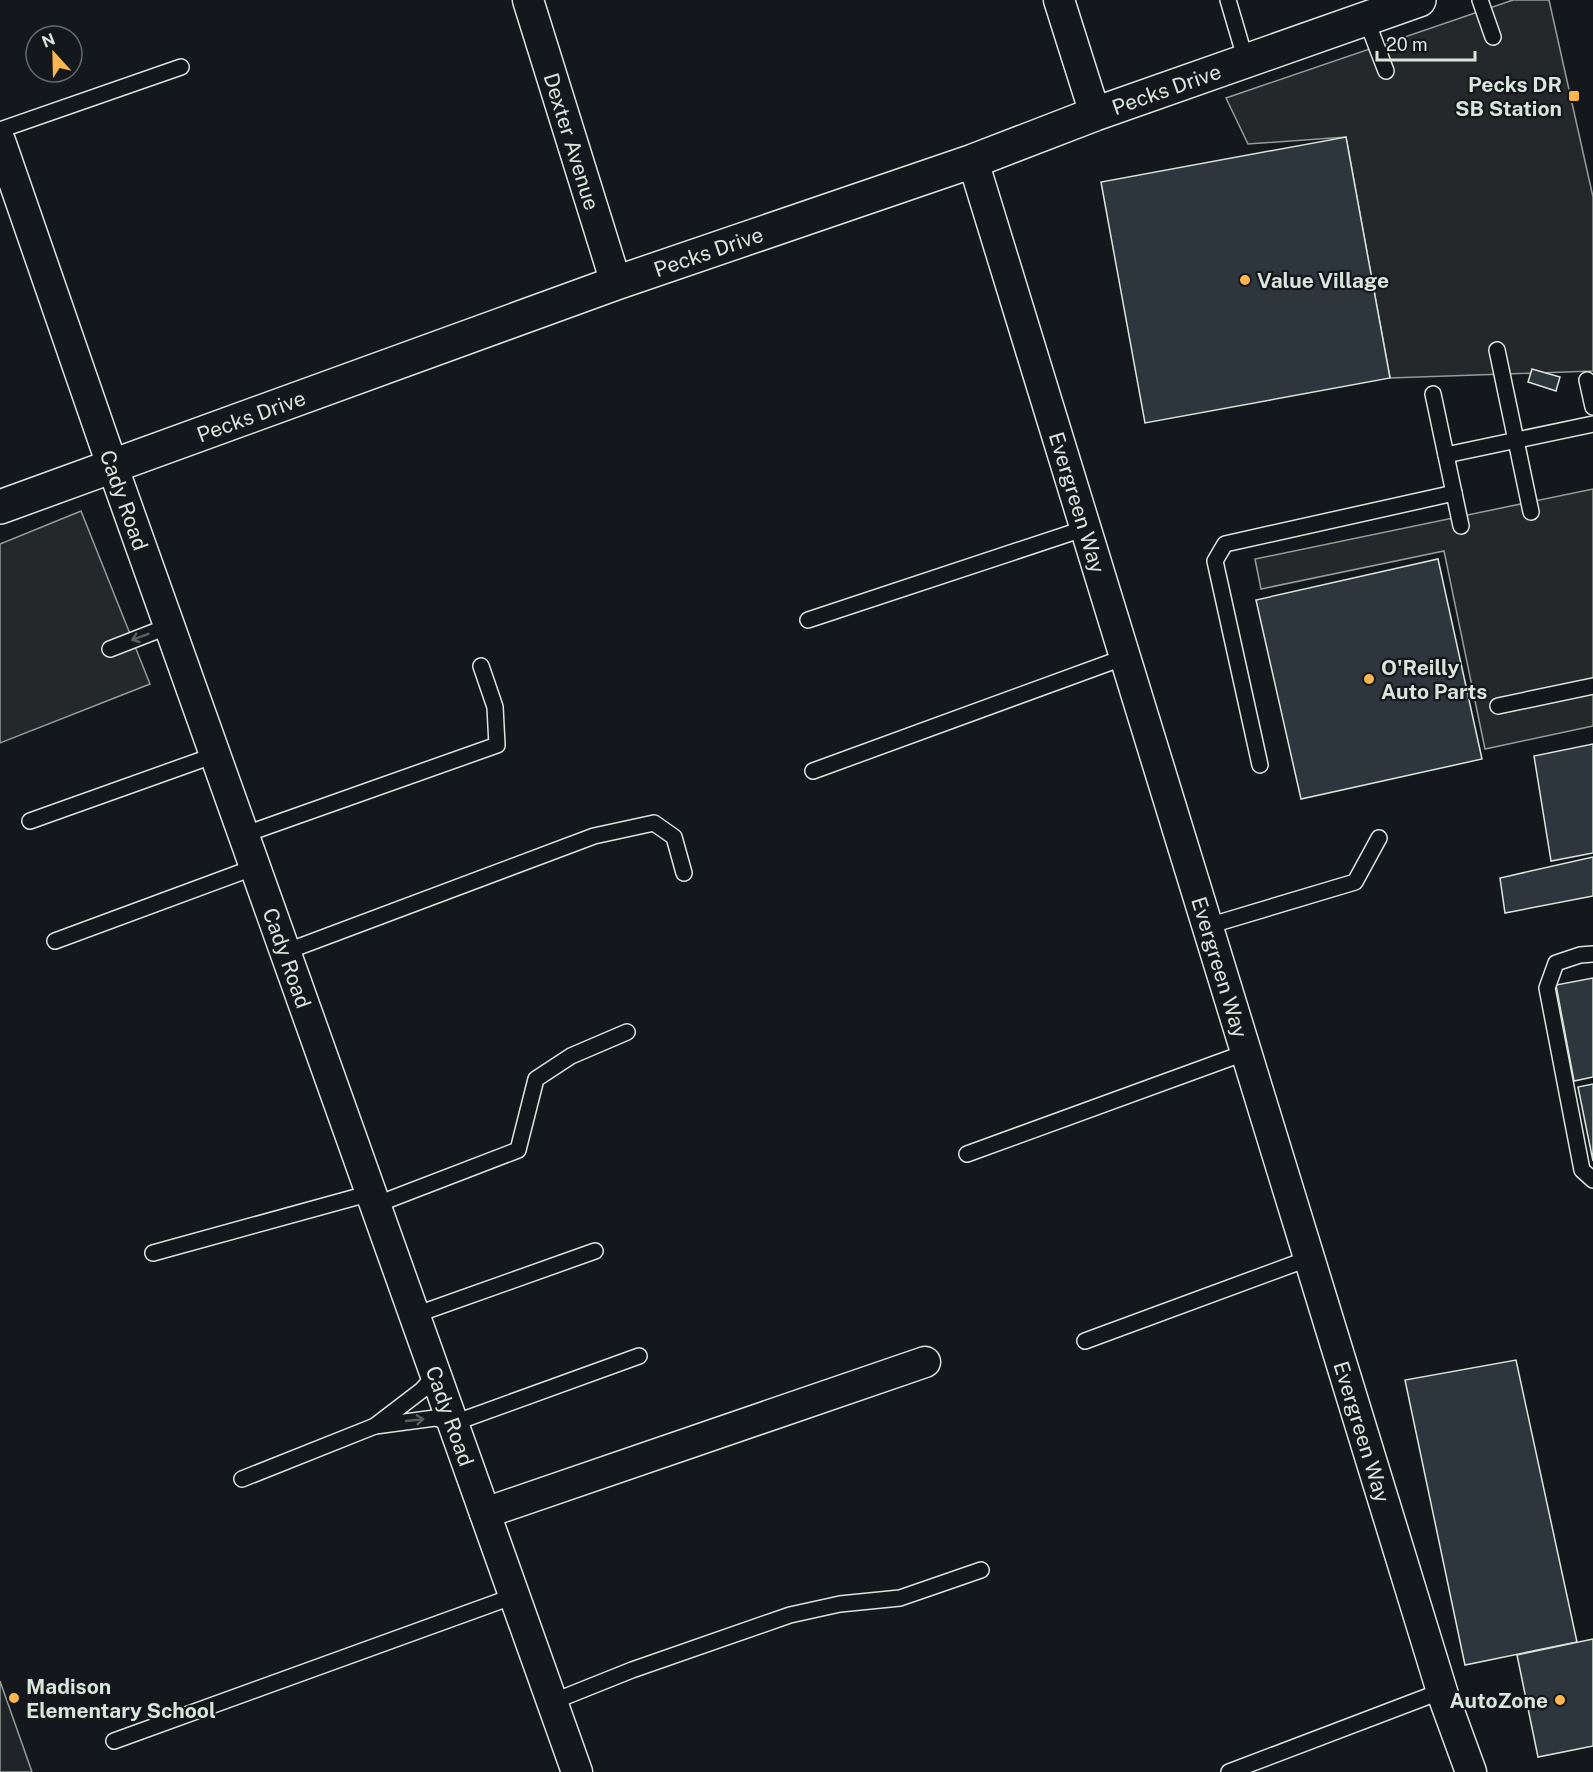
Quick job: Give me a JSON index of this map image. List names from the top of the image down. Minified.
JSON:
{"streets":{"street":["Pecks Drive","Dexter Avenue","Cady Road","Evergreen Way"]},"crossings":[["Pecks Drive","Dexter Avenue"],["Pecks Drive","Cady Road"],["Pecks Drive","Evergreen Way"]],"places":{"transit":["Pecks DR SB Station"],"other":["Value Village","O'Reilly Auto Parts","Madison Elementary School","AutoZone"]},"scale_bar":"20 m","north":"top"}
